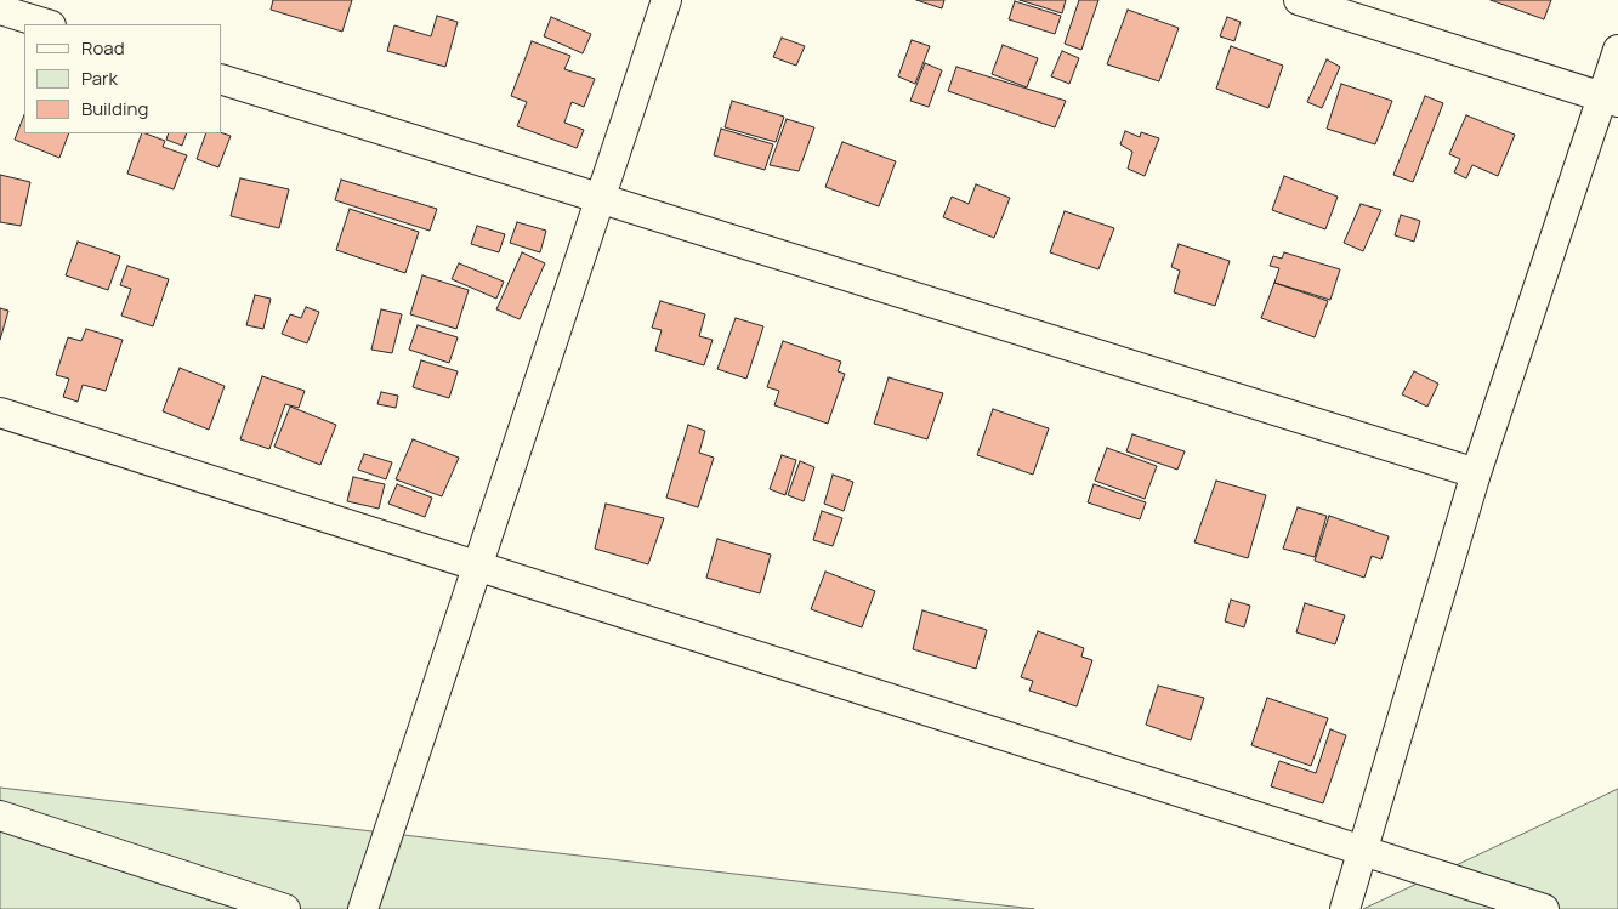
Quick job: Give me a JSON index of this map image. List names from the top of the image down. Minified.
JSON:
{"legend":["Road","Park","Building"]}
